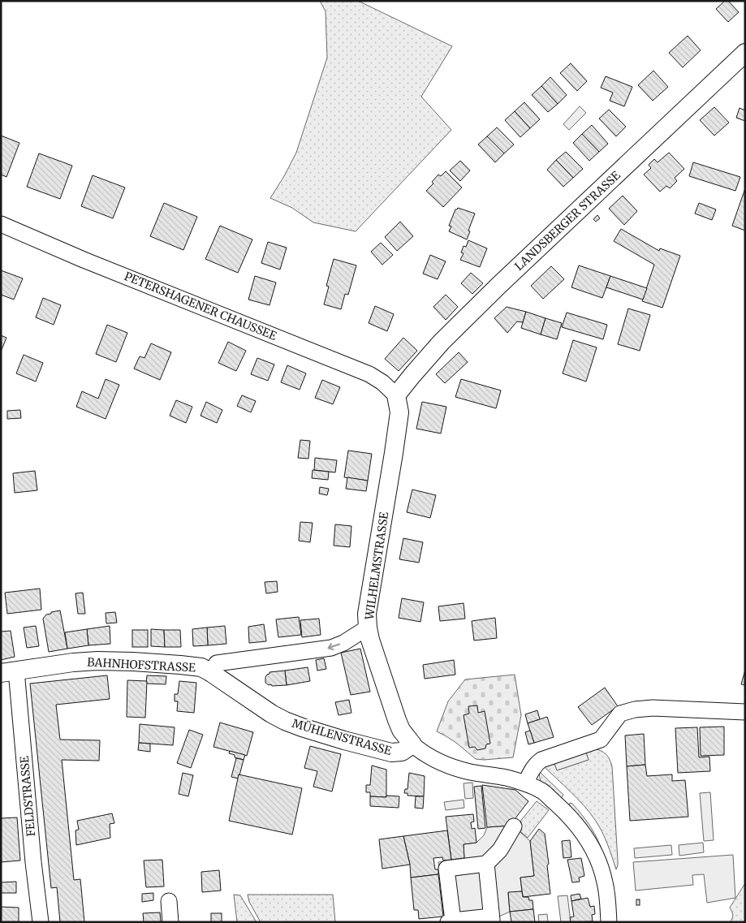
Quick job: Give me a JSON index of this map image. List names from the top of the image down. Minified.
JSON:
{"streets":{"main road":["LANDSBERGER STRASSE","WILHELMSTRASSE","BAHNHOFSTRASSE","MÜHLENSTRASSE"],"street":["PETERSHAGENER CHAUSSEE","FELDSTRASSE"]},"crossings":[["LANDSBERGER STRASSE","PETERSHAGENER CHAUSSEE"],["LANDSBERGER STRASSE","WILHELMSTRASSE"],["PETERSHAGENER CHAUSSEE","WILHELMSTRASSE"],["WILHELMSTRASSE","BAHNHOFSTRASSE"],["WILHELMSTRASSE","MÜHLENSTRASSE"],["BAHNHOFSTRASSE","MÜHLENSTRASSE"],["BAHNHOFSTRASSE","FELDSTRASSE"]],"one_way":["BAHNHOFSTRASSE"]}
